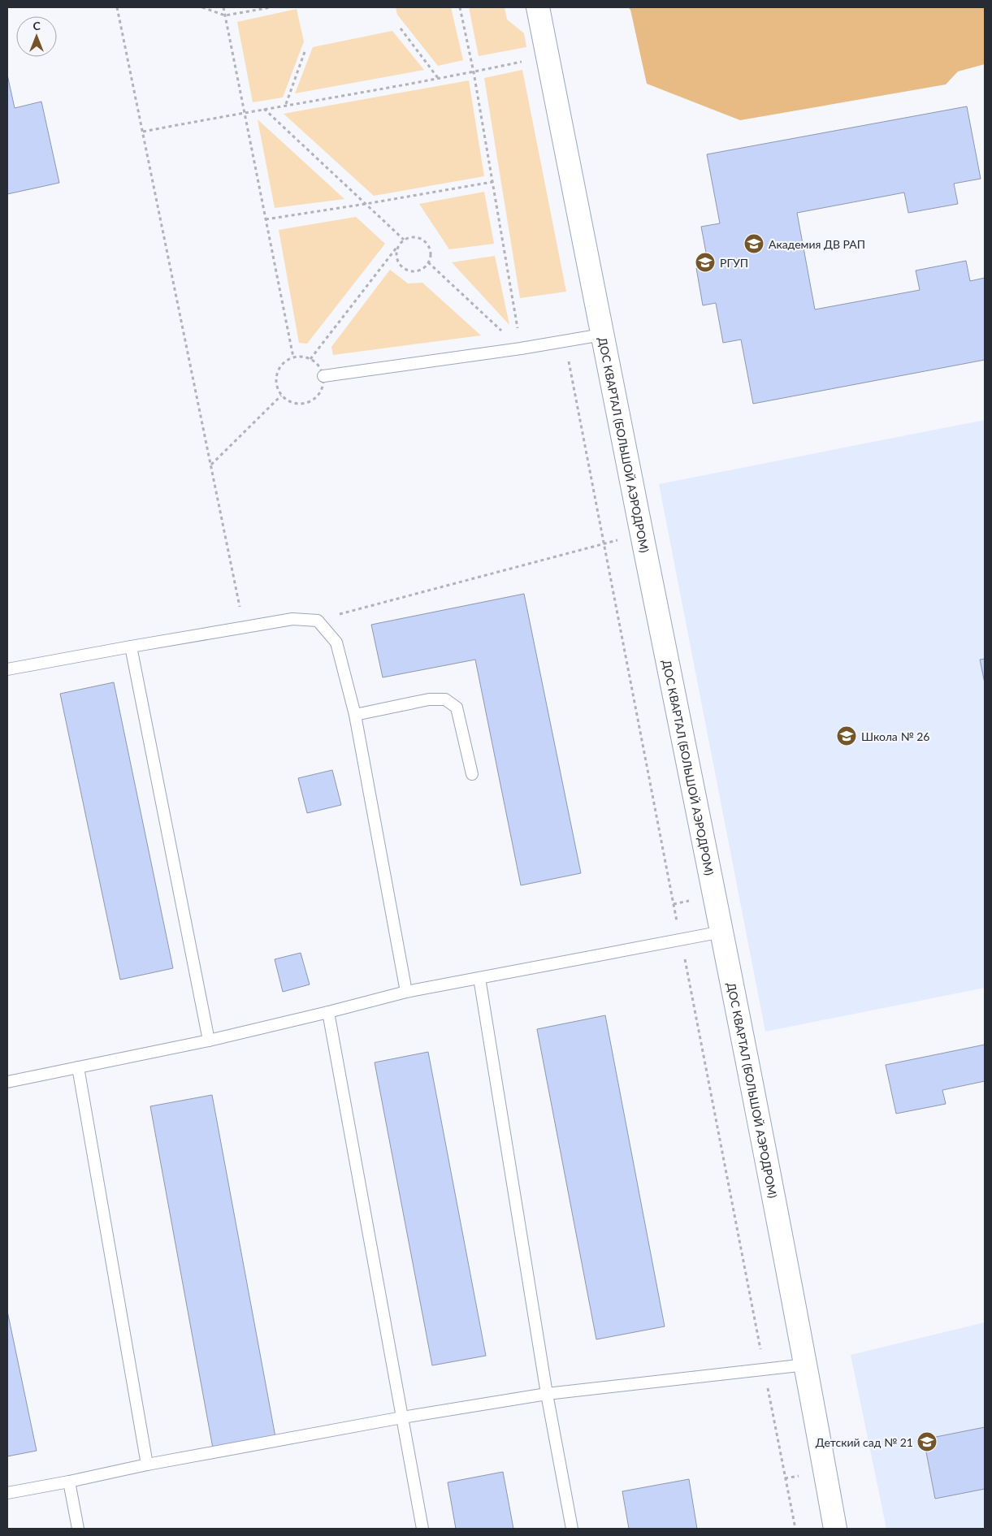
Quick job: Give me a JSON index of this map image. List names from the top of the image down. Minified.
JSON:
{"streets":{"street":["ДОС КВАРТАЛ (БОЛЬШОЙ АЭРОДРОМ)"]},"places":{"school or university":["Академия ДВ РАП","РГУП","Школа № 26","Детский сад № 21"]},"north":"top"}
